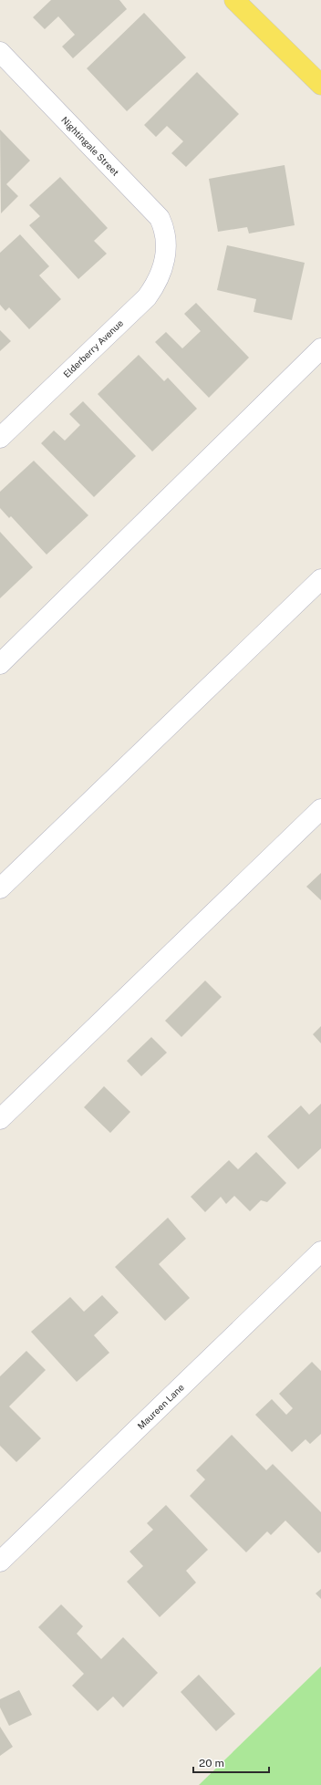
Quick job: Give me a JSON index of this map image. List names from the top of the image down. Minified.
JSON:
{"streets":{"street":["Nightingale Street","Elderberry Avenue","Maureen Lane"]},"crossings":[["Nightingale Street","Elderberry Avenue"]],"scale_bar":"20 m"}
